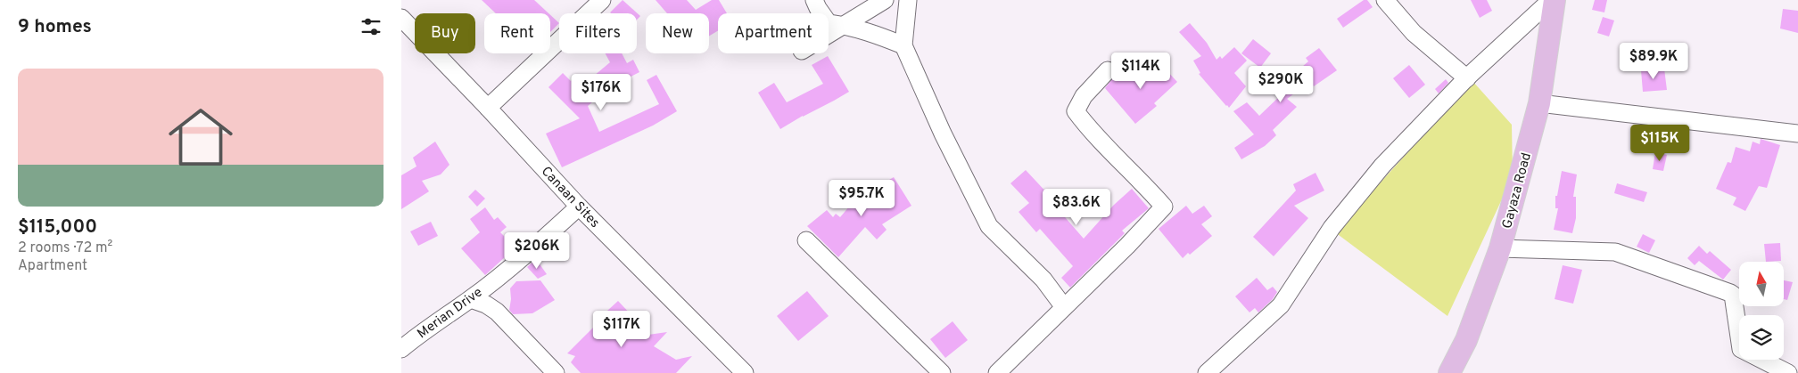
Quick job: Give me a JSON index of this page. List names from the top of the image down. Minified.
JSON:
{"streets":{"main road":["Gayaza Road"],"street":["Canaan Sites","Merian Drive"]},"crossings":[["Canaan Sites","Merian Drive"]],"north":"top","page":{"heading":"9 homes","chip":["Buy","Rent","Filters","New","Apartment"],"price":["$89.9K","$114K","$290K","$176K","$115K","$95.7K","$83.6K","$206K","$117K"],"list":[{"name":"$115,000","note":"2 rooms · 72 m² · Apartment"}]}}
